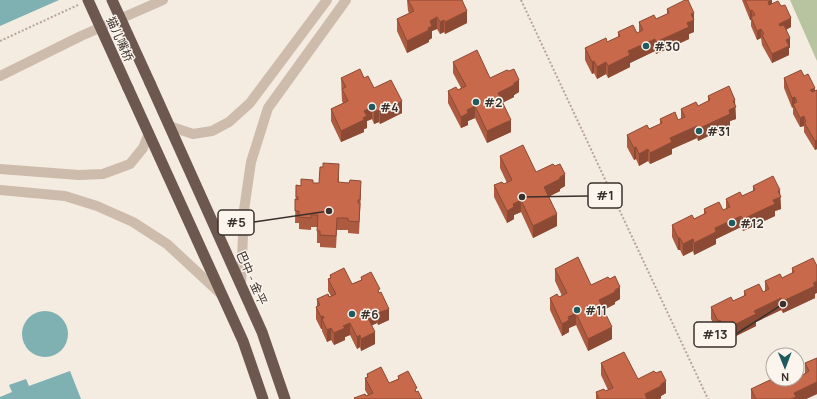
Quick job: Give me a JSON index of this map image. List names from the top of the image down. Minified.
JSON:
{"streets":{"highway":["猫儿嘴桥","巴中 - 金平"]},"crossings":[["猫儿嘴桥","巴中 - 金平"]],"places":["#30","#2","#4","#31","#1","#5","#12","#13","#11","#6"],"north":"bottom"}
